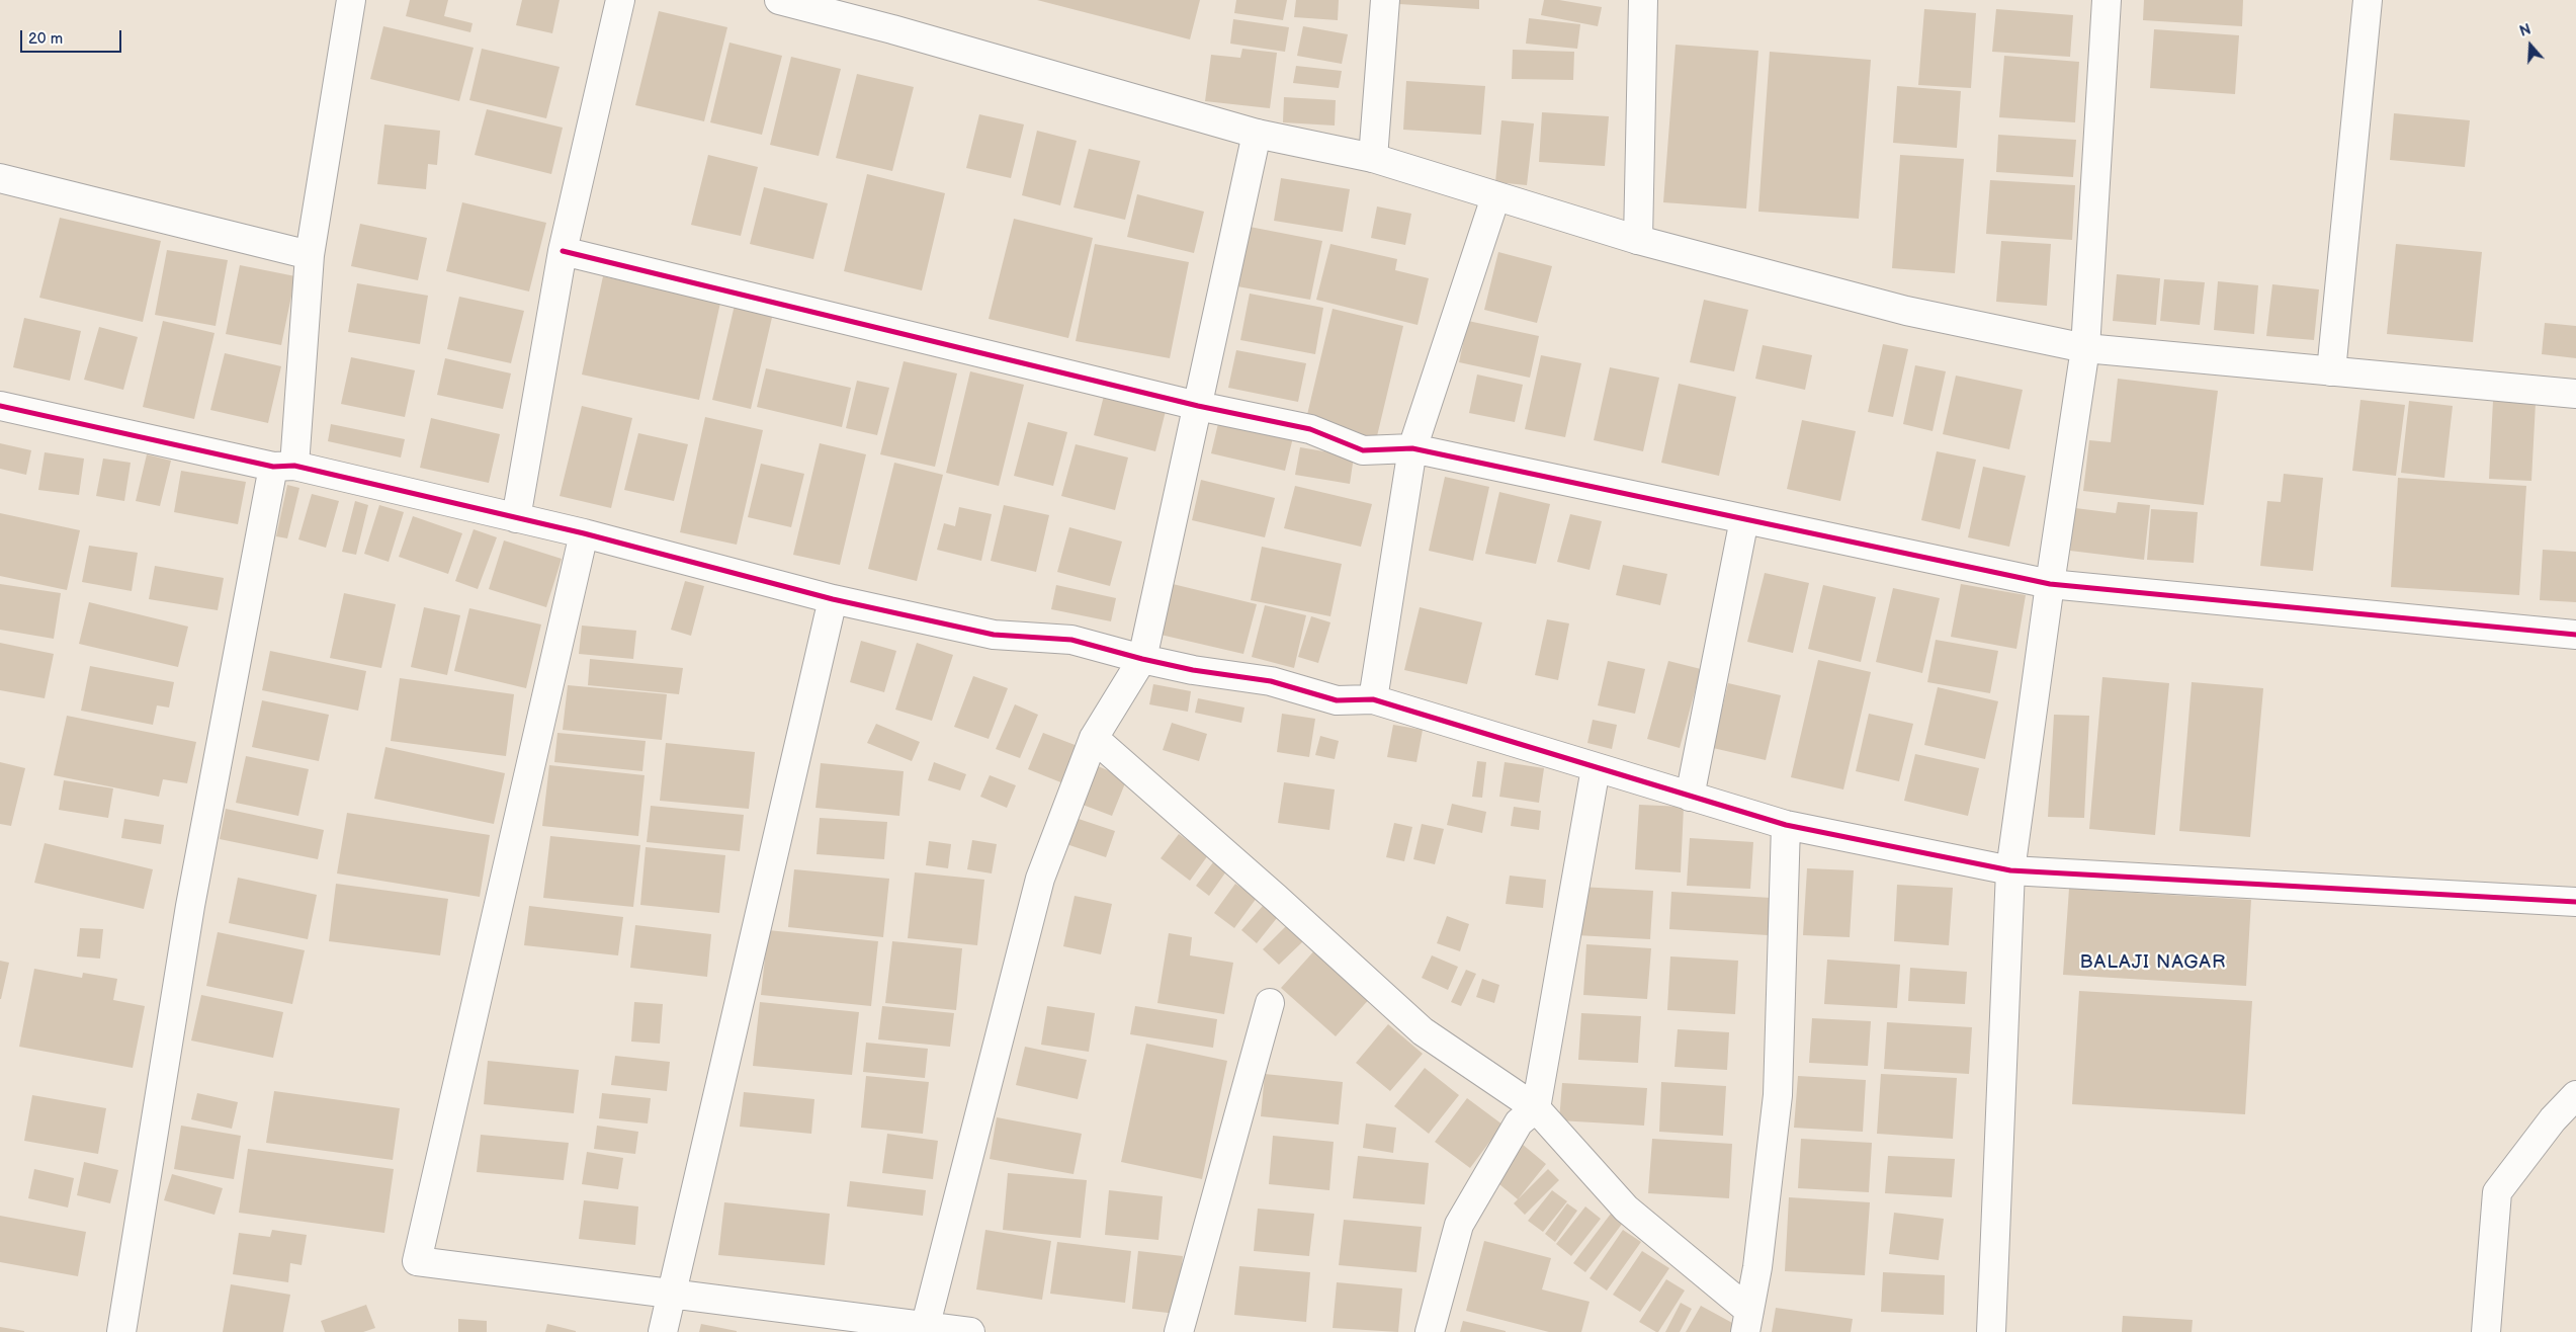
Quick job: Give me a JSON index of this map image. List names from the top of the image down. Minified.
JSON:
{"districts":["BALAJI NAGAR"],"scale_bar":"20 m","north":"top"}
